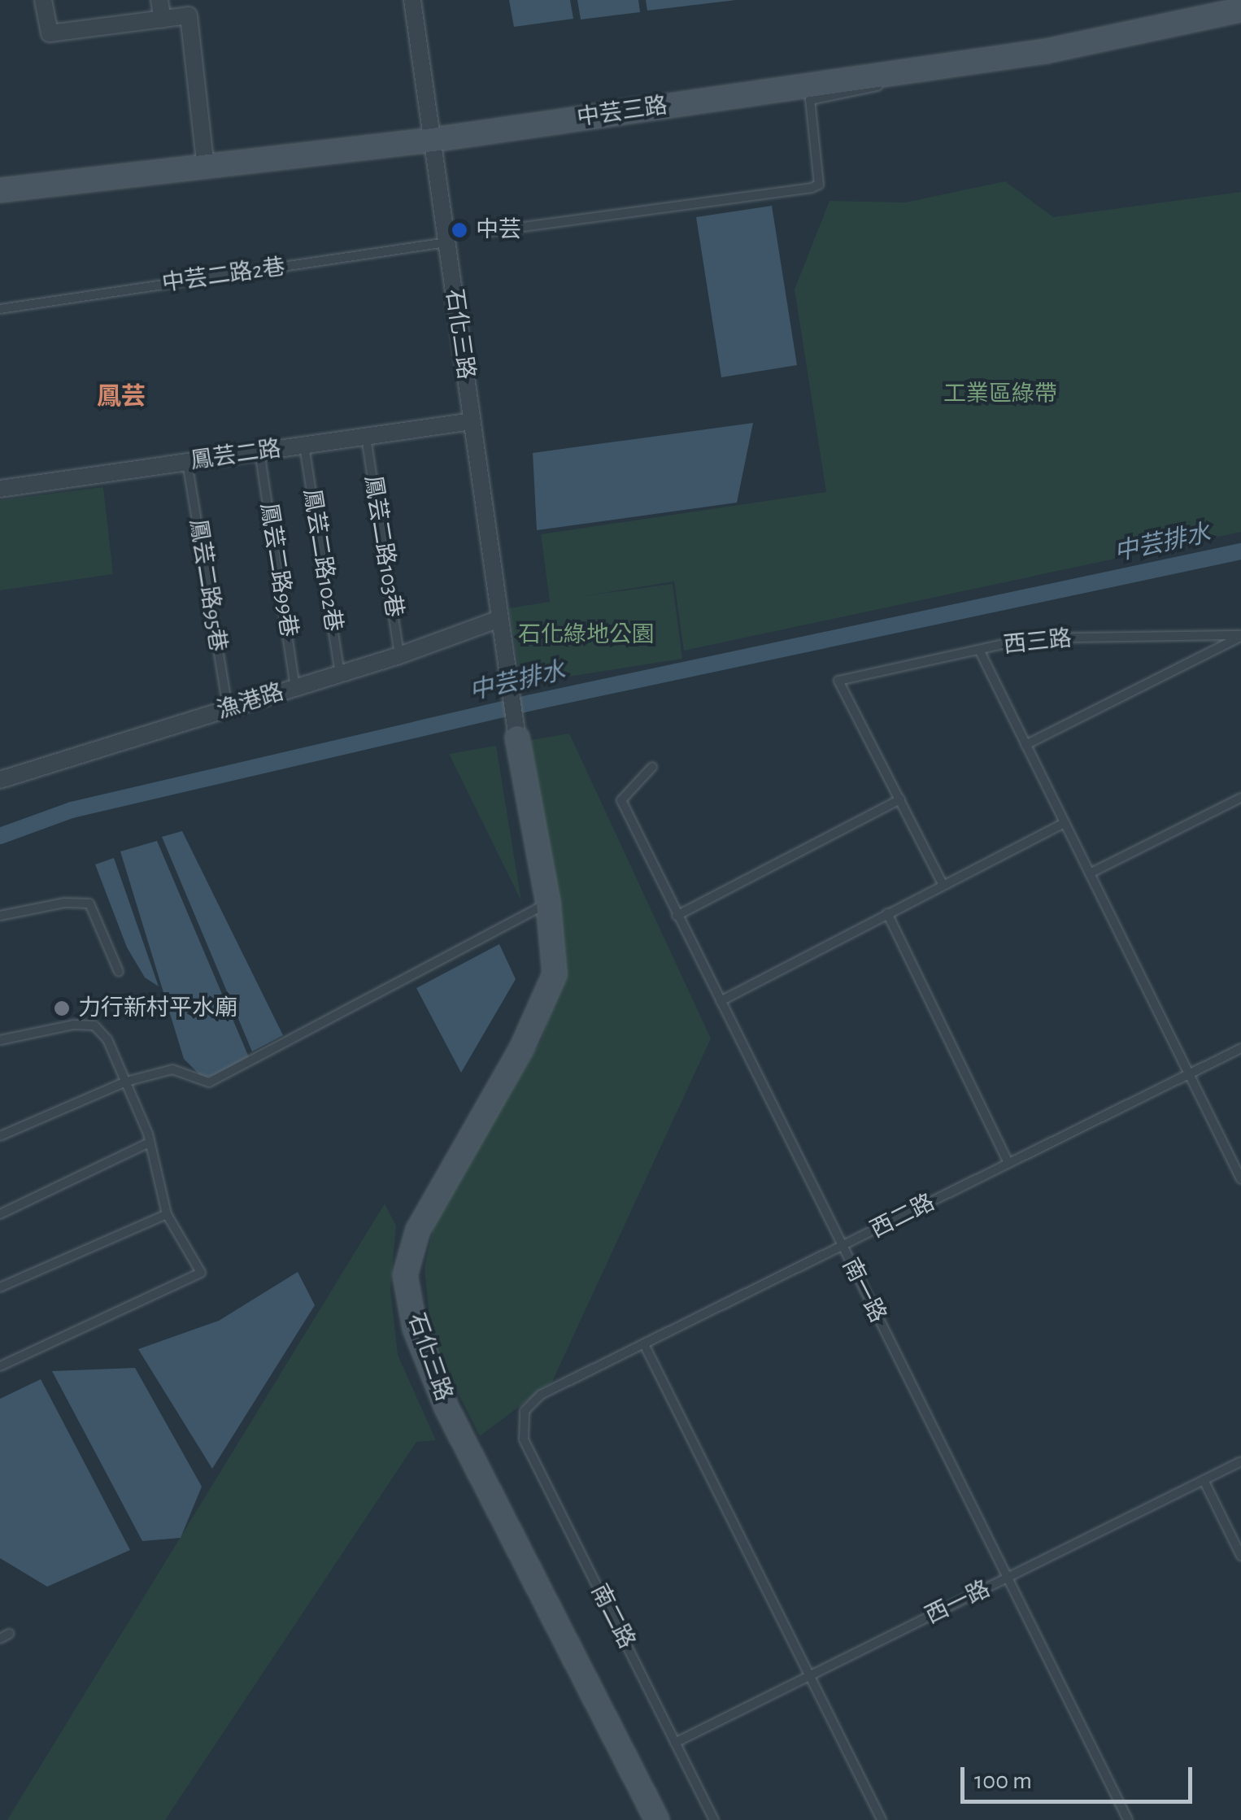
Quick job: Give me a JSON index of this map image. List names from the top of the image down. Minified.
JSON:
{"streets":{"street":["中芸三路","石化三路","鳳芸二路","漁港路"],"lane":["中芸二路2巷","鳳芸二路103巷","鳳芸二路102巷","鳳芸二路99巷","鳳芸二路95巷","西三路","西二路","南一路","西一路","南二路"]},"crossings":[["中芸三路","石化三路"],["中芸二路2巷","石化三路"],["石化三路","鳳芸二路"],["石化三路","漁港路"],["鳳芸二路","鳳芸二路103巷"],["鳳芸二路","鳳芸二路102巷"],["鳳芸二路","鳳芸二路99巷"],["鳳芸二路","鳳芸二路95巷"],["鳳芸二路103巷","漁港路"],["鳳芸二路102巷","漁港路"],["鳳芸二路99巷","漁港路"],["鳳芸二路95巷","漁港路"],["西二路","南一路"],["西二路","南二路"],["南一路","西一路"],["西一路","南二路"]],"districts":["鳳芸"],"water":["中芸排水"],"parks":["工業區綠帶","石化綠地公園"],"places":["中芸","力行新村平水廟"],"scale_bar":"100 m"}
